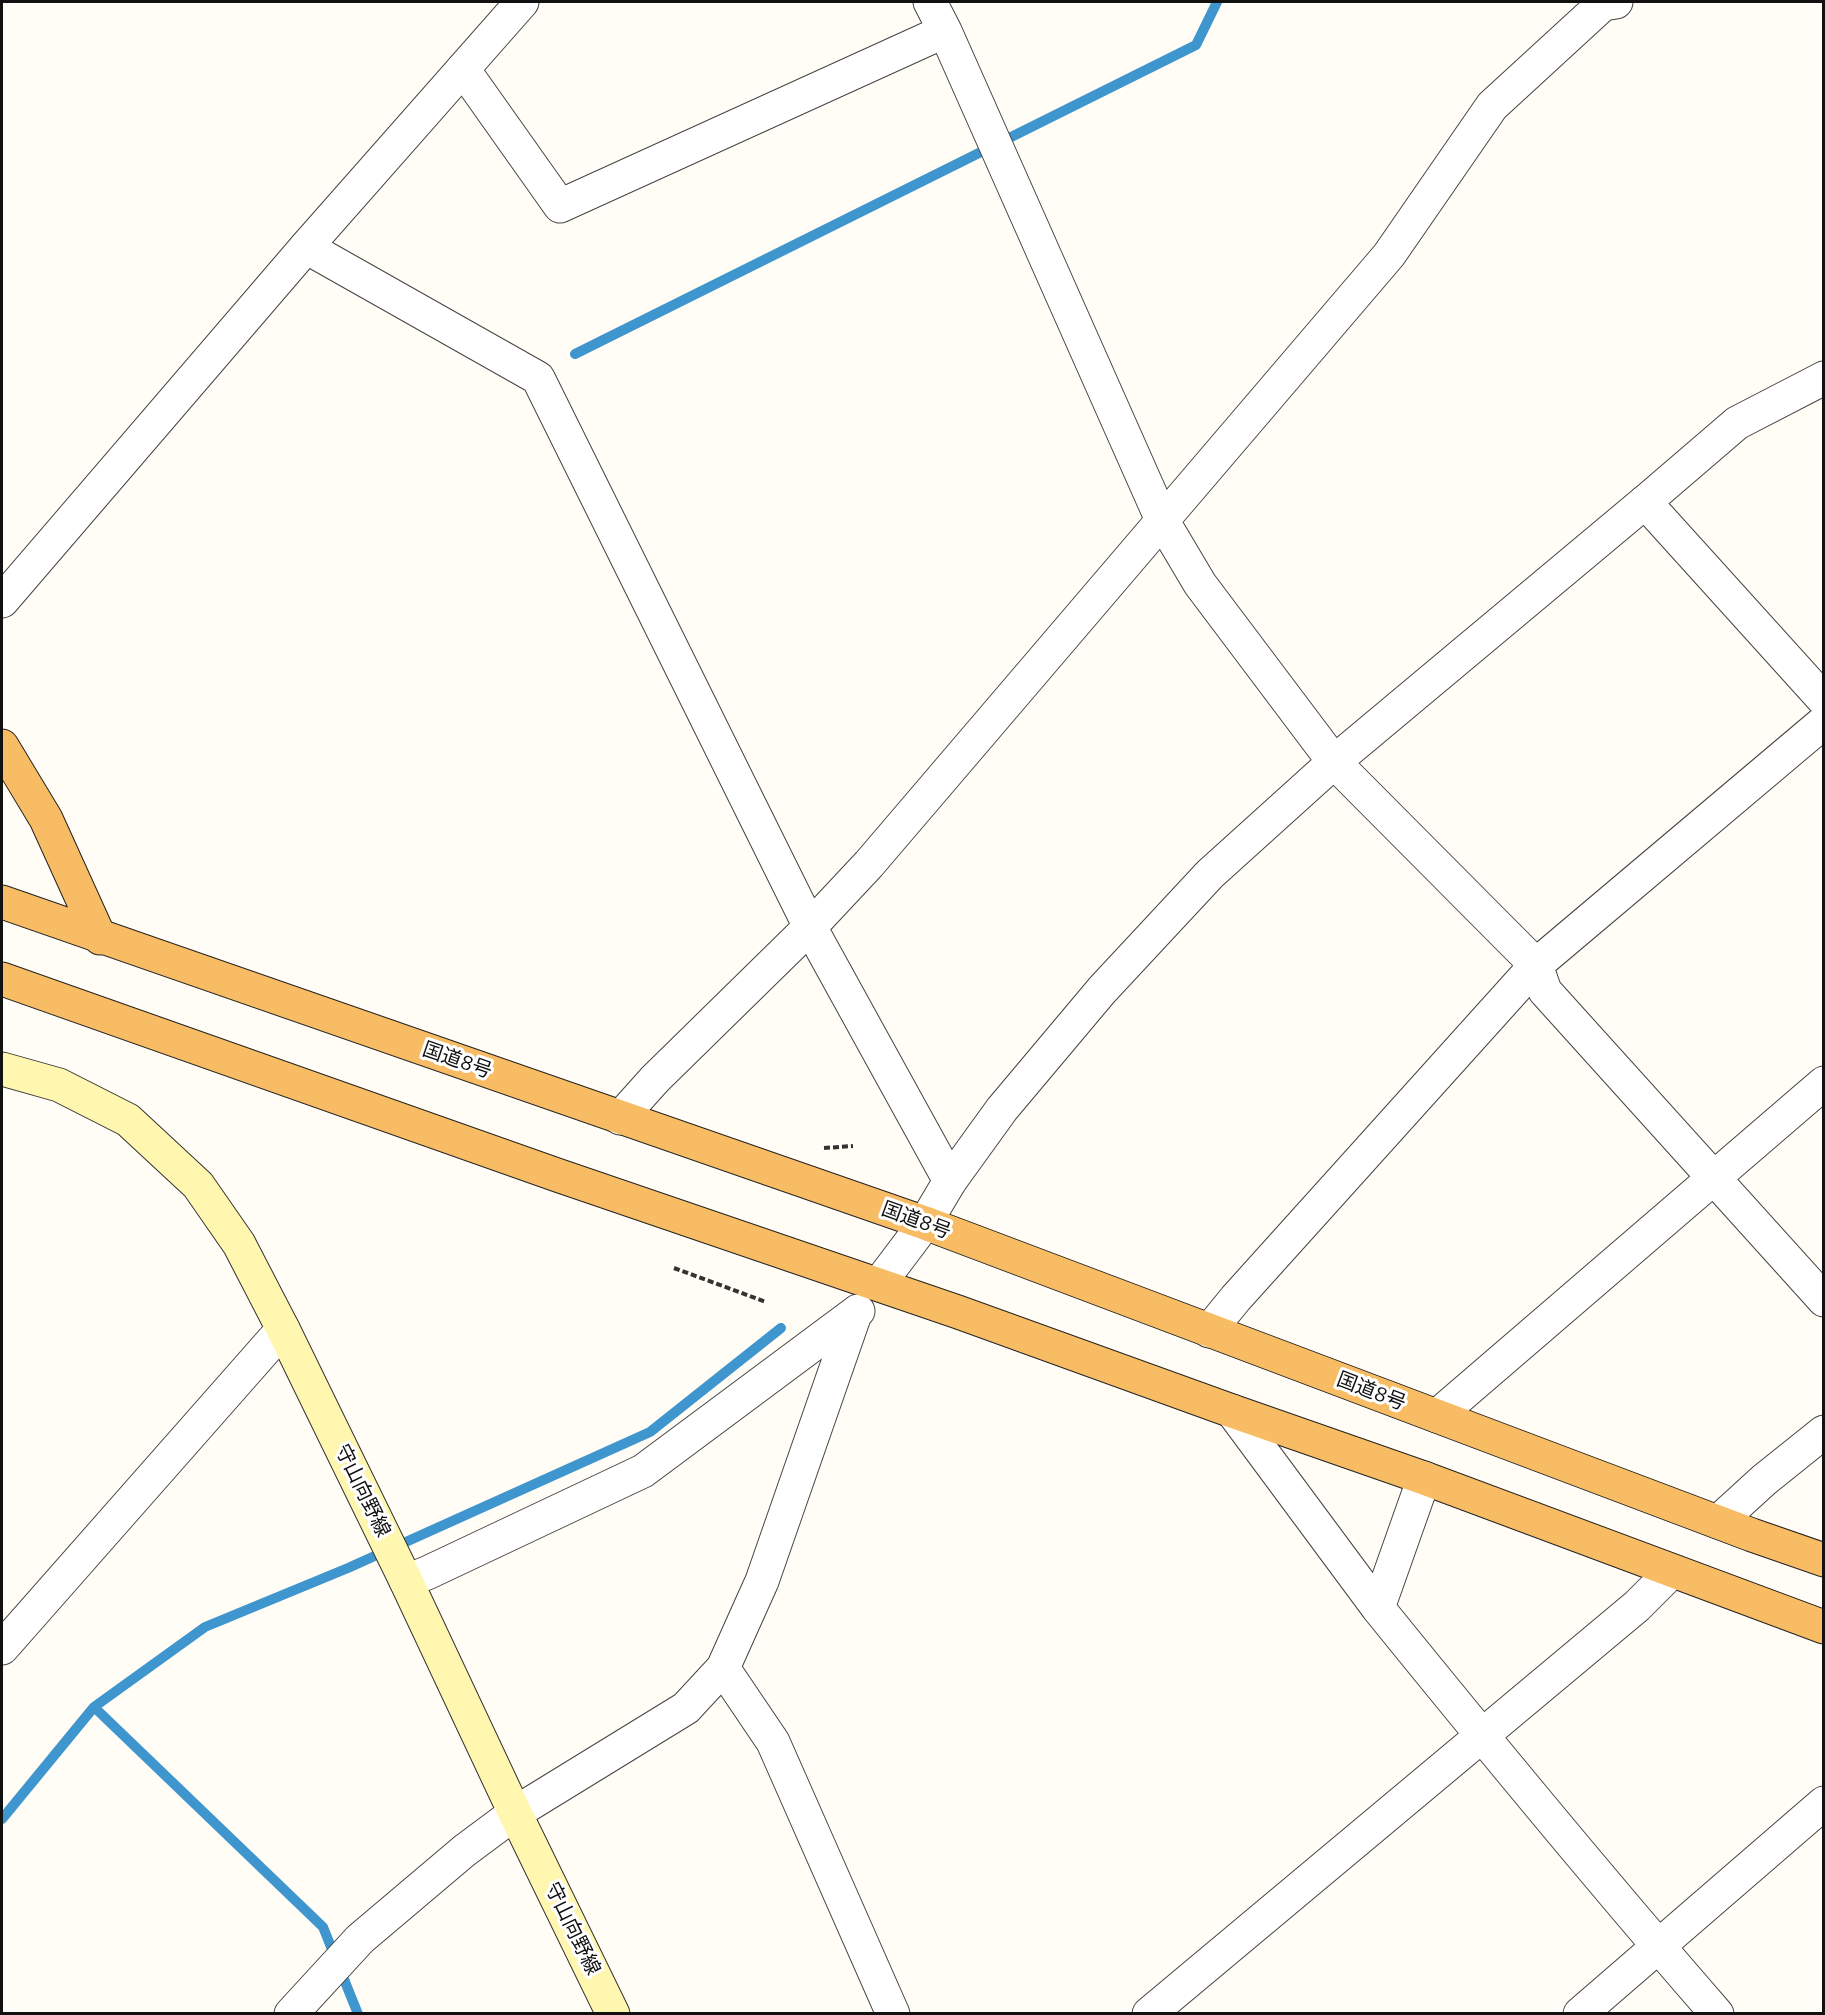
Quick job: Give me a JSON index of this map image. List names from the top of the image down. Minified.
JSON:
{"streets":{"highway":["国道8号"],"main road":["守山向野線"]}}
